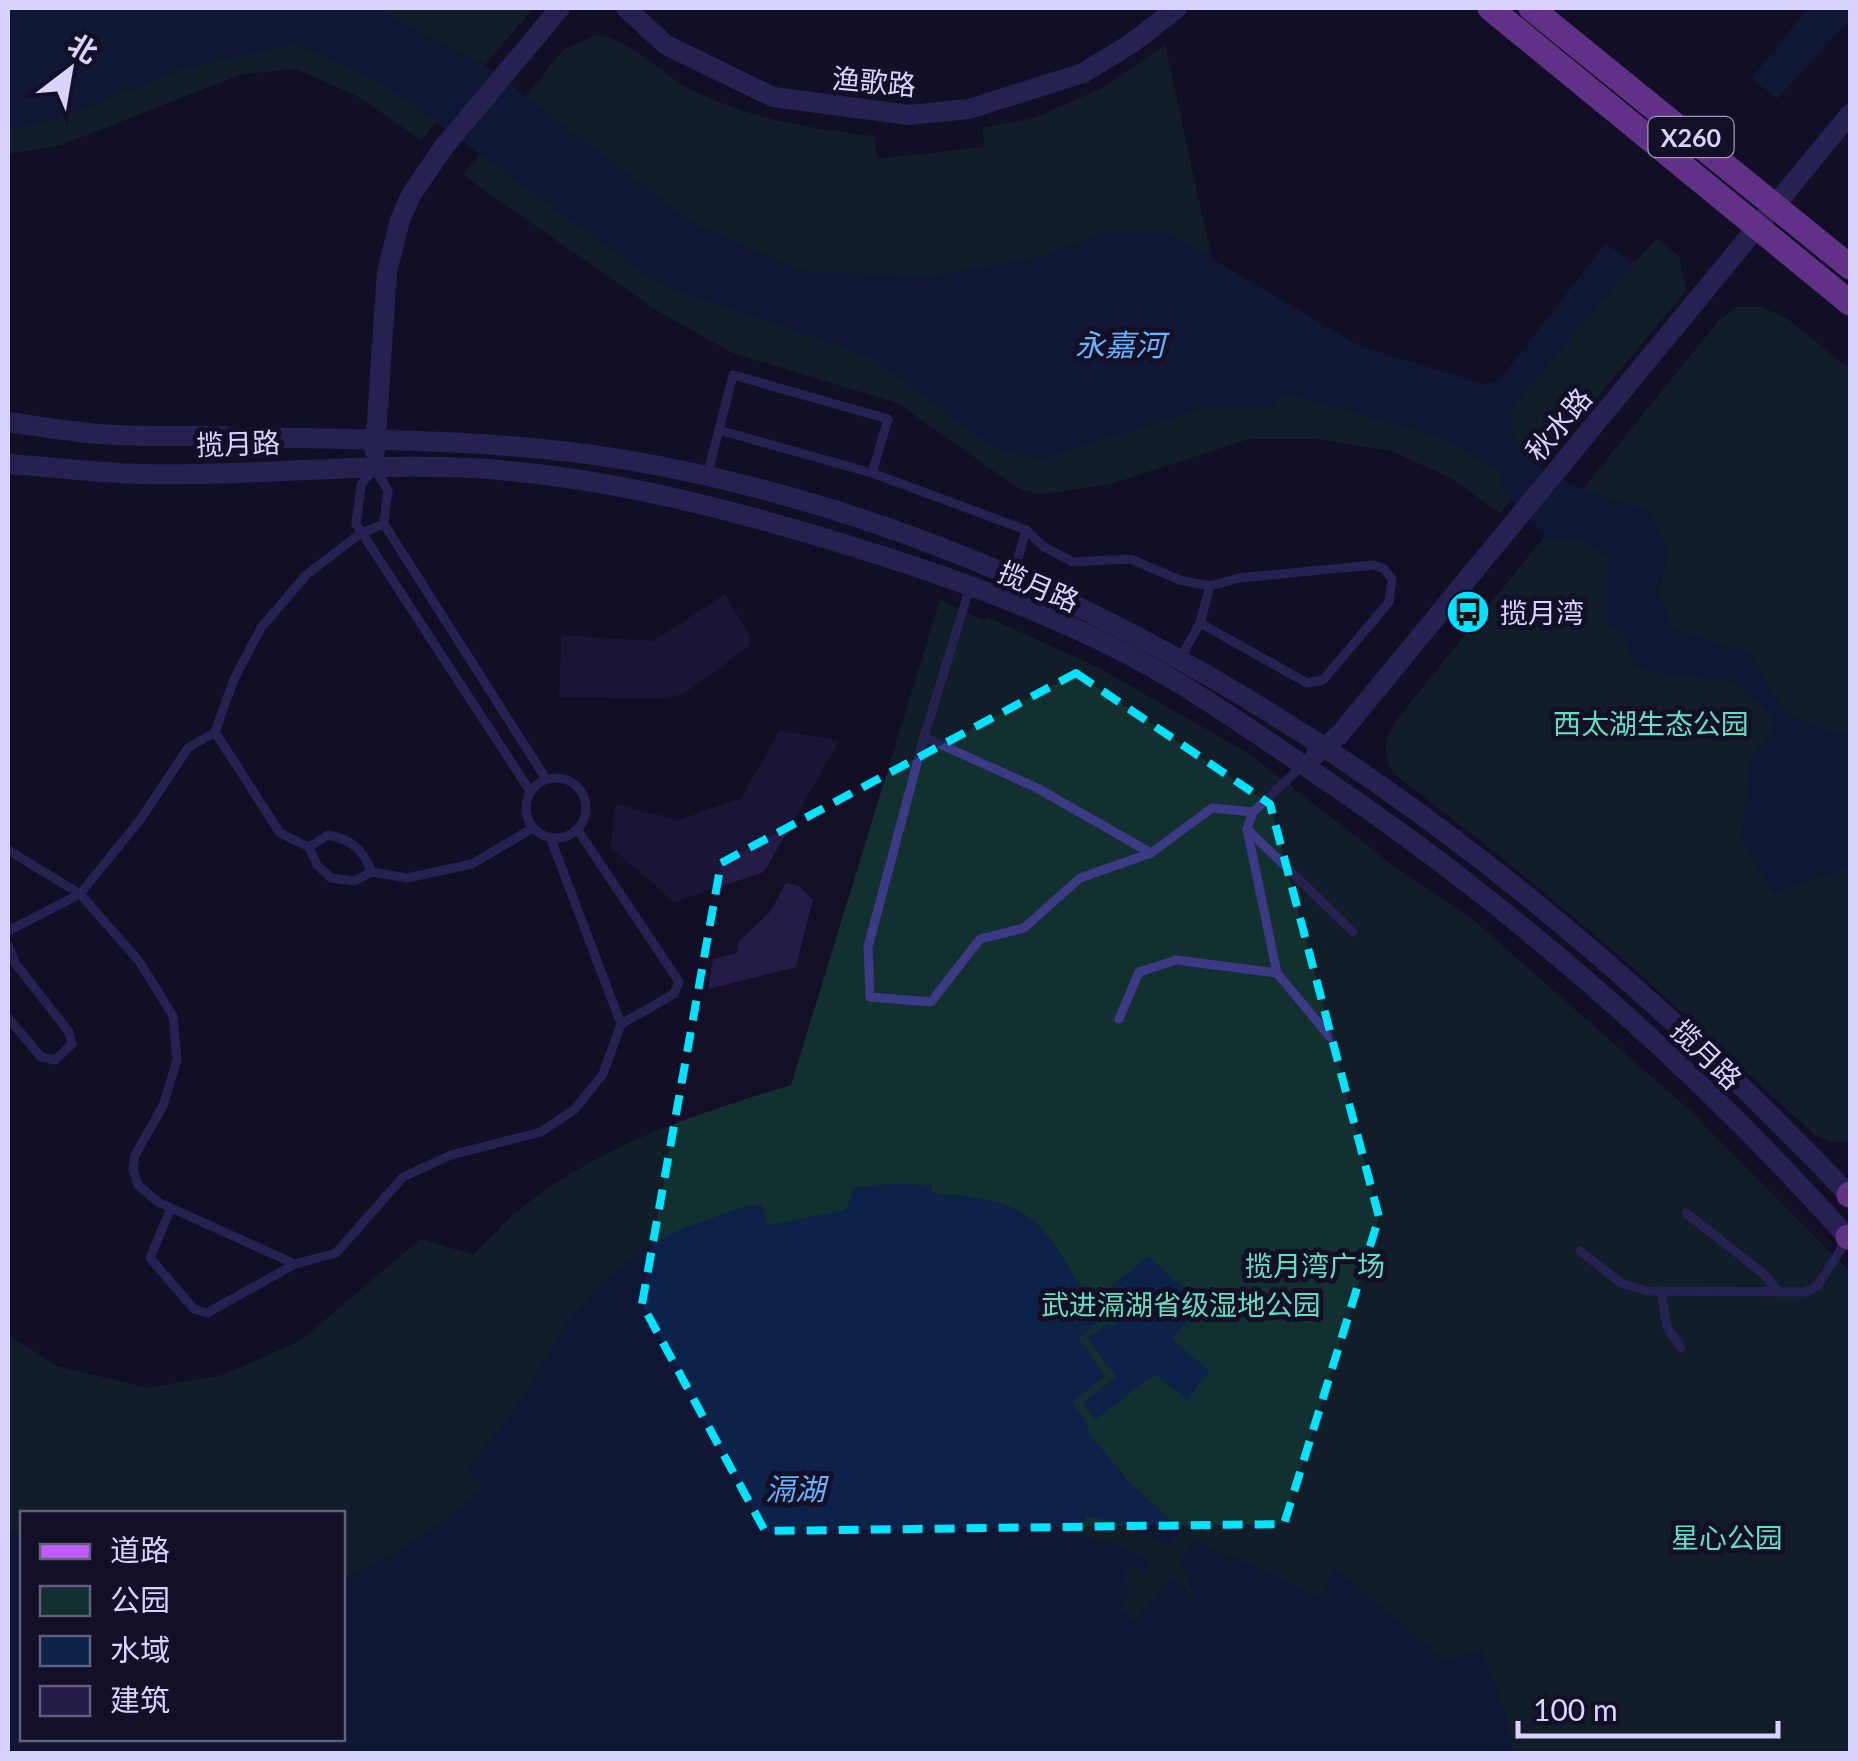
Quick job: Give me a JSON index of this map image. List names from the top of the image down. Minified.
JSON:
{"streets":{"main road":["X260"],"street":["渔歌路","秋水路","揽月路"]},"crossings":[["X260","秋水路"],["秋水路","揽月路"]],"water":["永嘉河","滆湖"],"parks":["西太湖生态公园","揽月湾广场","武进滆湖省级湿地公园","星心公园"],"places":{"bus stop":["揽月湾"]},"legend":["道路","公园","水域","建筑"],"scale_bar":"100 m","north":"top right"}
